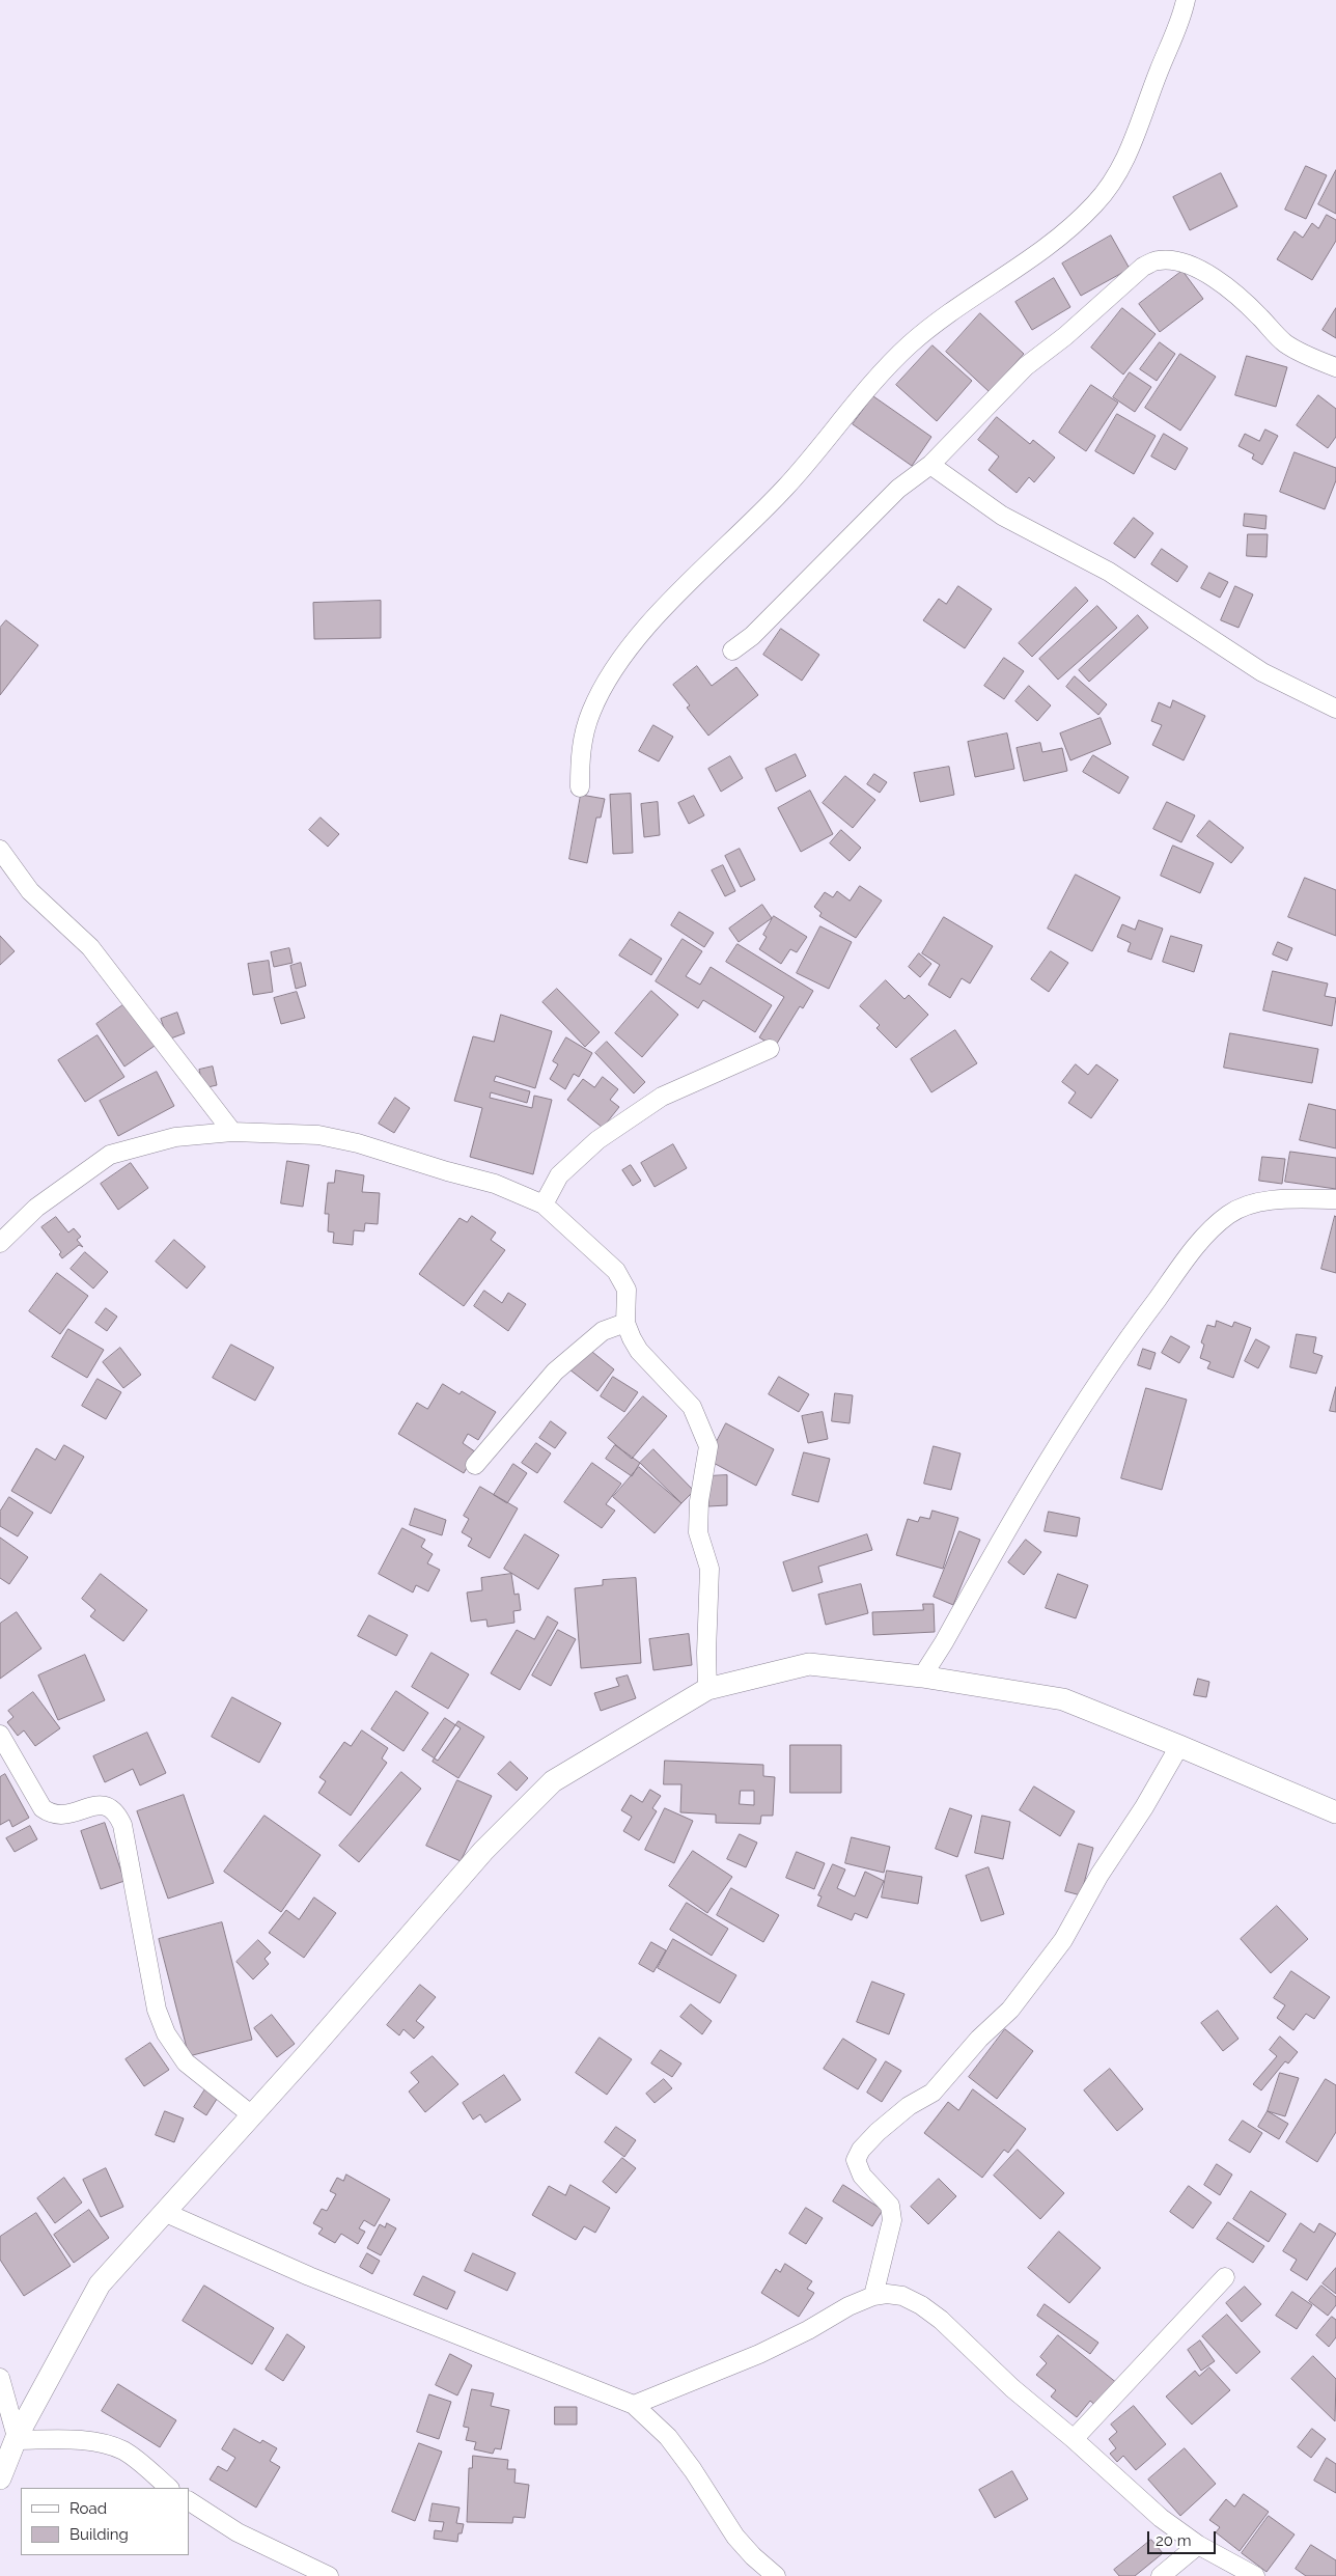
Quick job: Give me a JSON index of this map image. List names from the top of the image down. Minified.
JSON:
{"legend":["Road","Building"],"scale_bar":"20 m"}
